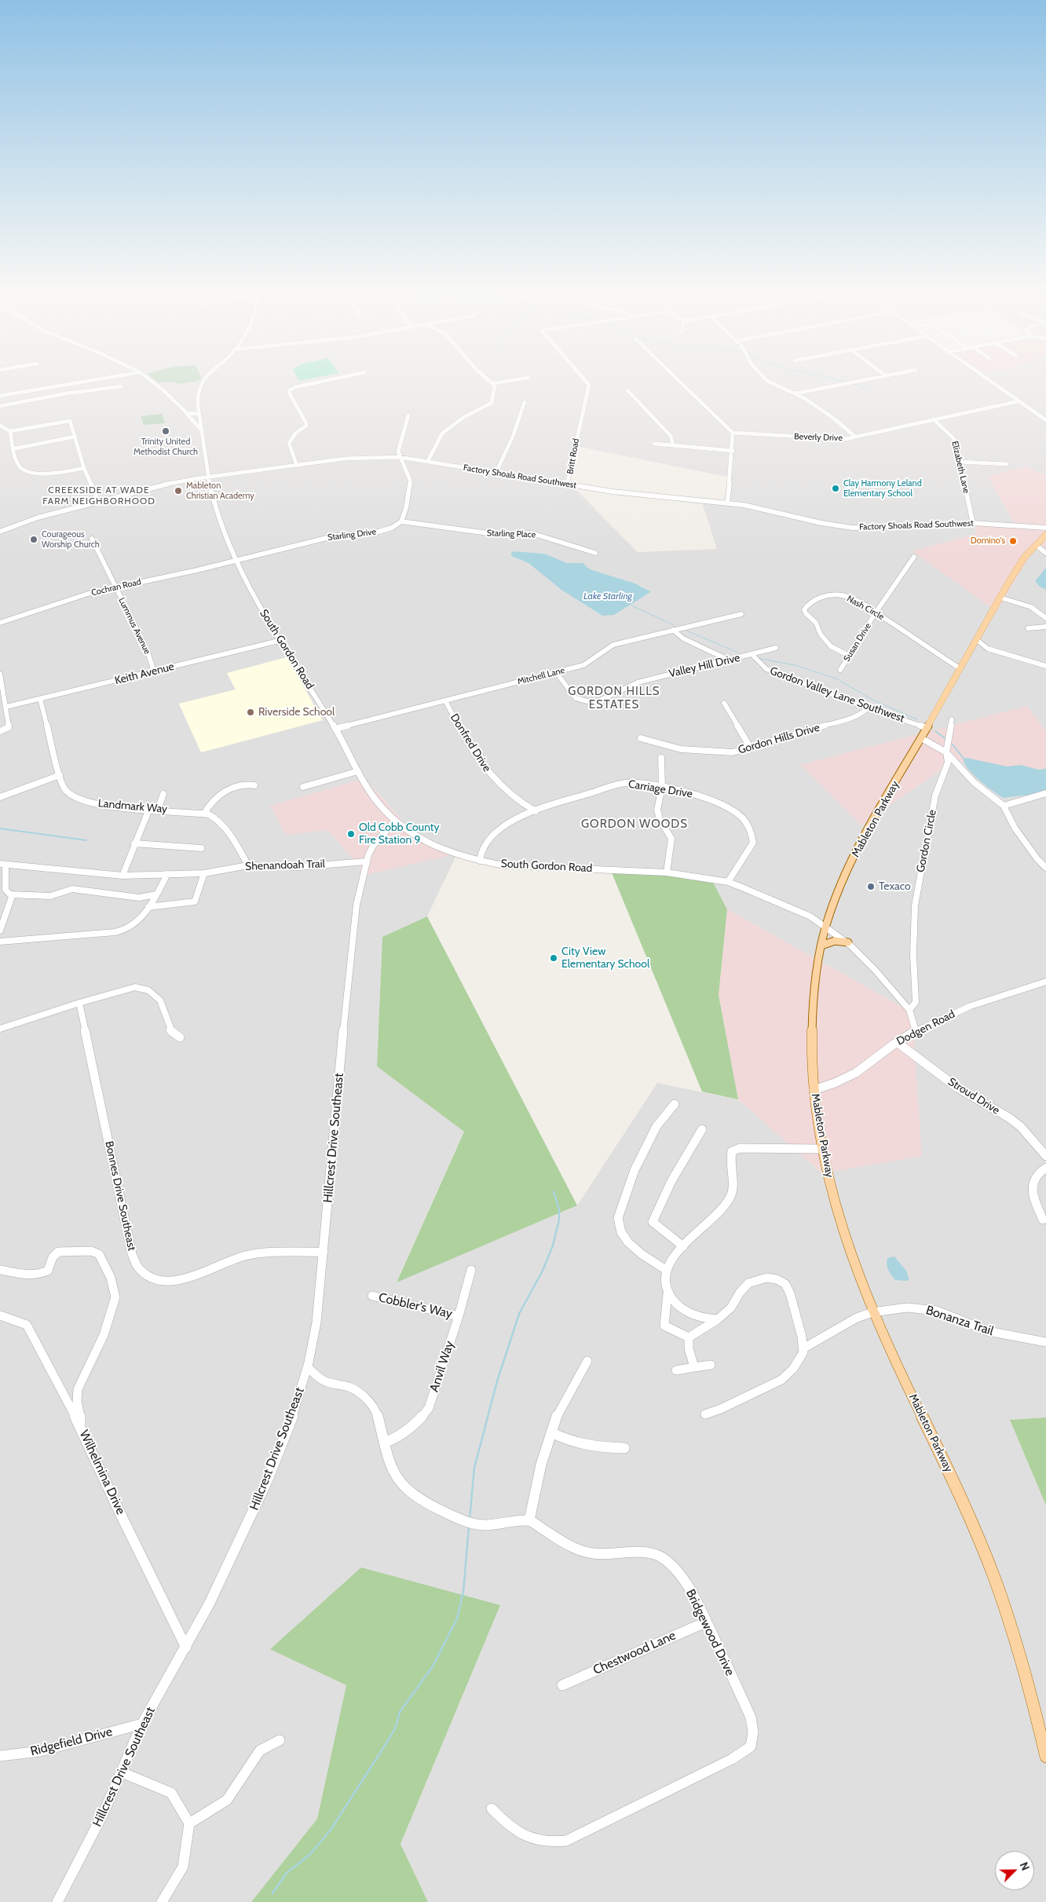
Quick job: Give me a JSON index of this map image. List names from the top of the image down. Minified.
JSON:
{"streets":{"main road":["Mableton Parkway"],"street":["Beverly Drive","Britt Road","Elizabeth Lane","Factory Shoals Road Southwest","Starling Place","Starling Drive","Cochran Road","Nash Circle","Lummus Avenue","Susan Drive","South Gordon Road","Valley Hill Drive","Keith Avenue","Mitchell Lane","Gordon Valley Lane Southwest","Gordon Hills Drive","Donfred Drive","Carriage Drive","Landmark Way","Gordon Circle","Shenandoah Trail","Dodgen Road","Stroud Drive","Hillcrest Drive Southeast","Bonnes Drive Southeast","Cobbler's Way","Bonanza Trail","Anvil Way","Wilhelmina Drive","Bridgewood Drive","Chestwood Lane","Ridgefield Drive"]},"crossings":[["Beverly Drive","Elizabeth Lane"],["Britt Road","Factory Shoals Road Southwest"],["Elizabeth Lane","Factory Shoals Road Southwest"],["Factory Shoals Road Southwest","South Gordon Road"],["Starling Place","Starling Drive"],["Starling Drive","Cochran Road"],["Starling Drive","South Gordon Road"],["Cochran Road","Lummus Avenue"],["Cochran Road","South Gordon Road"],["Nash Circle","Susan Drive"],["Nash Circle","Mableton Parkway"],["Lummus Avenue","Keith Avenue"],["South Gordon Road","Keith Avenue"],["South Gordon Road","Mitchell Lane"],["South Gordon Road","Carriage Drive"],["South Gordon Road","Mableton Parkway"],["South Gordon Road","Gordon Circle"],["South Gordon Road","Hillcrest Drive Southeast"],["Valley Hill Drive","Mitchell Lane"],["Valley Hill Drive","Gordon Valley Lane Southwest"],["Keith Avenue","Landmark Way"],["Mitchell Lane","Donfred Drive"],["Gordon Valley Lane Southwest","Gordon Hills Drive"],["Gordon Valley Lane Southwest","Mableton Parkway"],["Donfred Drive","Carriage Drive"],["Landmark Way","Shenandoah Trail"],["Mableton Parkway","Dodgen Road"],["Mableton Parkway","Bonanza Trail"],["Shenandoah Trail","Hillcrest Drive Southeast"],["Dodgen Road","Stroud Drive"],["Hillcrest Drive Southeast","Bonnes Drive Southeast"],["Hillcrest Drive Southeast","Wilhelmina Drive"],["Hillcrest Drive Southeast","Ridgefield Drive"],["Cobbler's Way","Anvil Way"],["Bridgewood Drive","Chestwood Lane"]],"districts":["CREEKSIDE AT WADE FARM NEIGHBORHOOD","GORDON HILLS ESTATES","GORDON WOODS"],"water":["Lake Starling"],"places":["Trinity United Methodist Church","Clay Harmony Leland Elementary School","Mableton Christian Academy","Courageous Worship Church","Domino's","Riverside School","Old Cobb County Fire Station 9","Texaco","City View Elementary School"],"north":"top right"}
